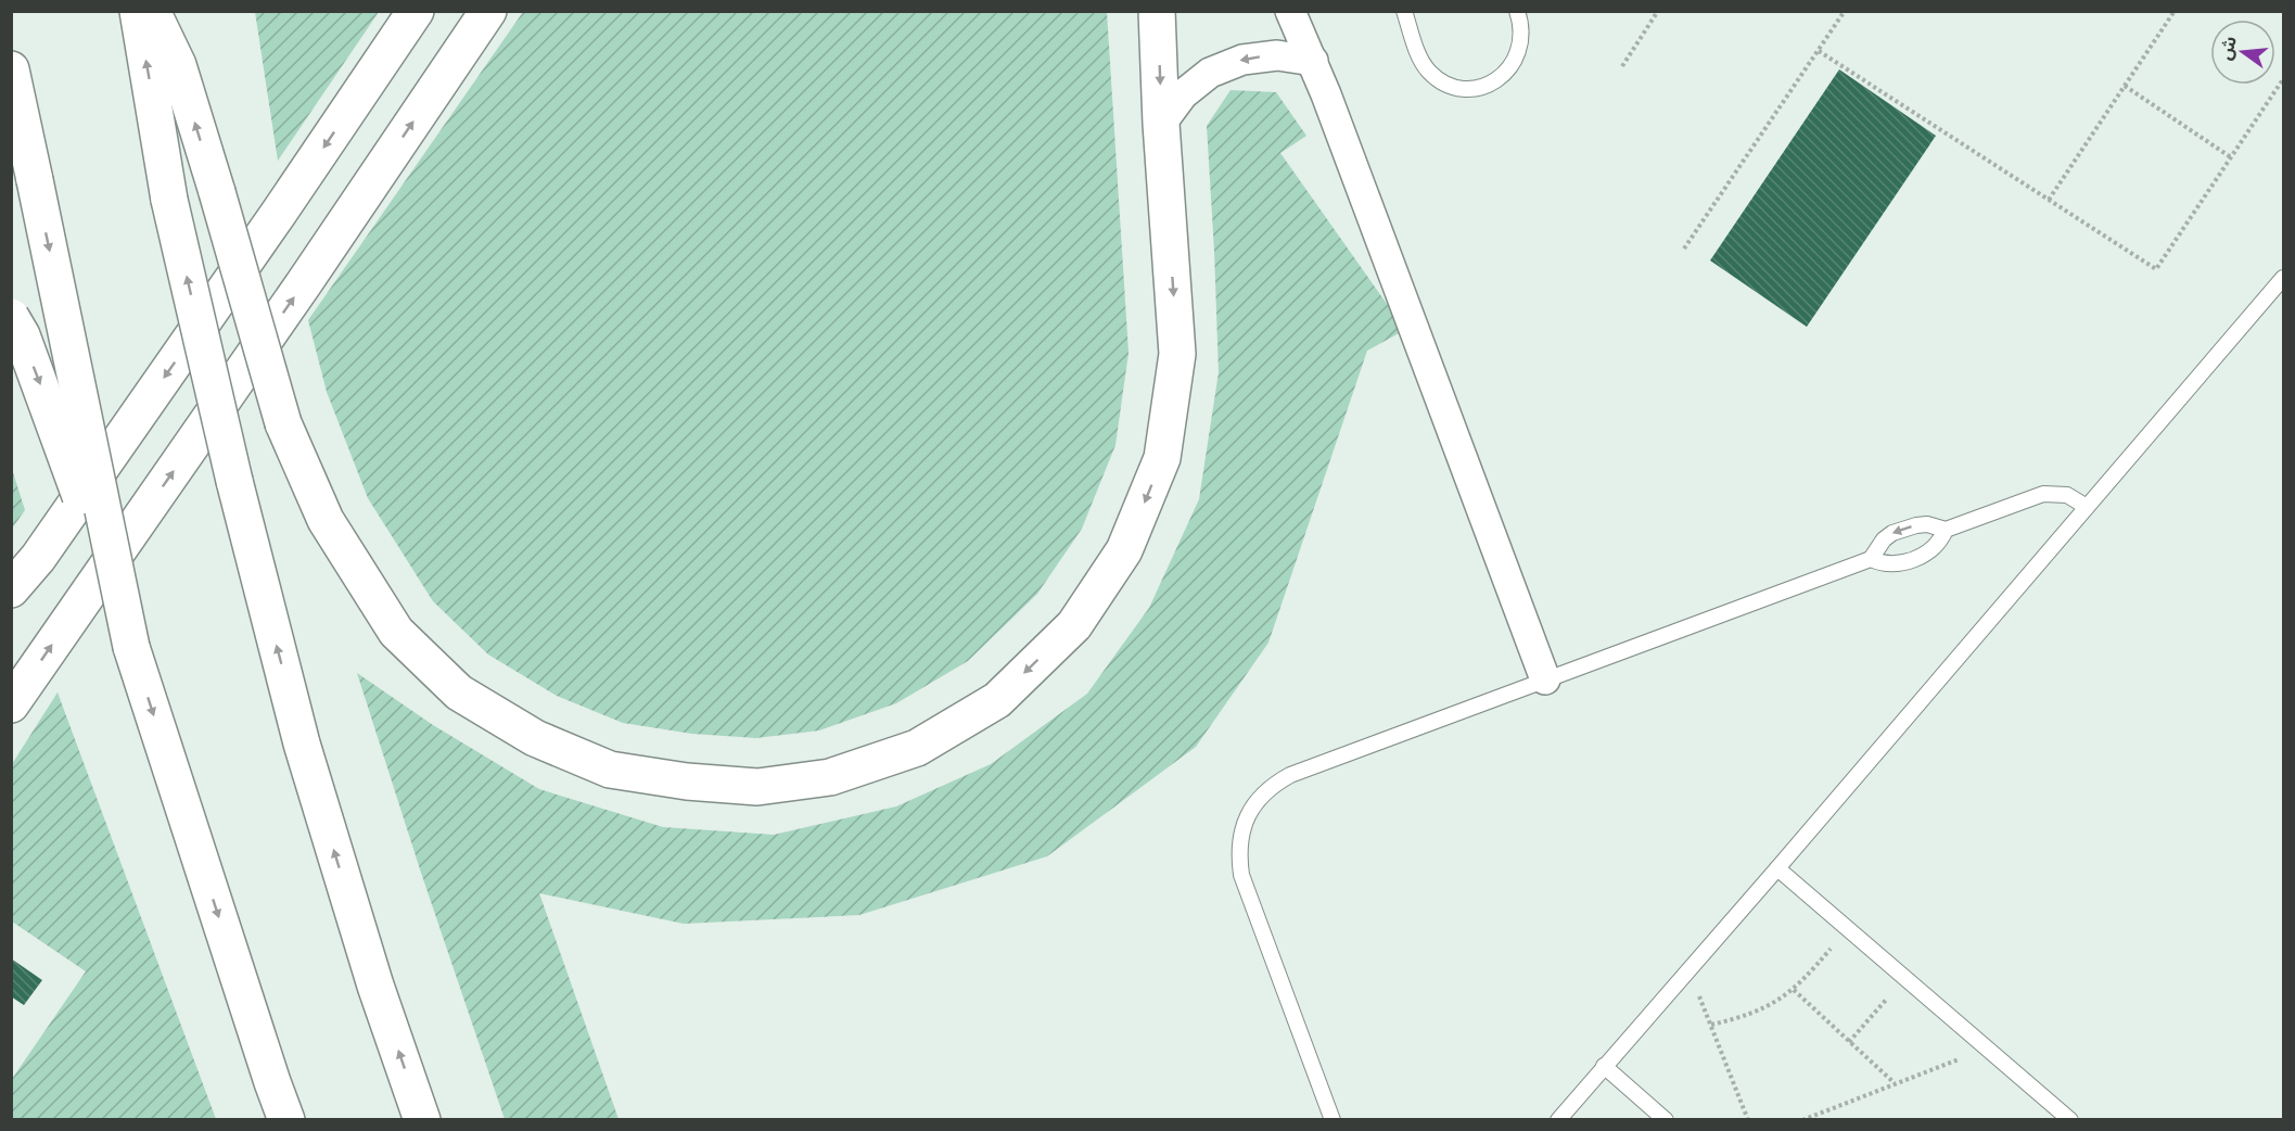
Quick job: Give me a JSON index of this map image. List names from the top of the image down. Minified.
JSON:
{"north":"left"}
